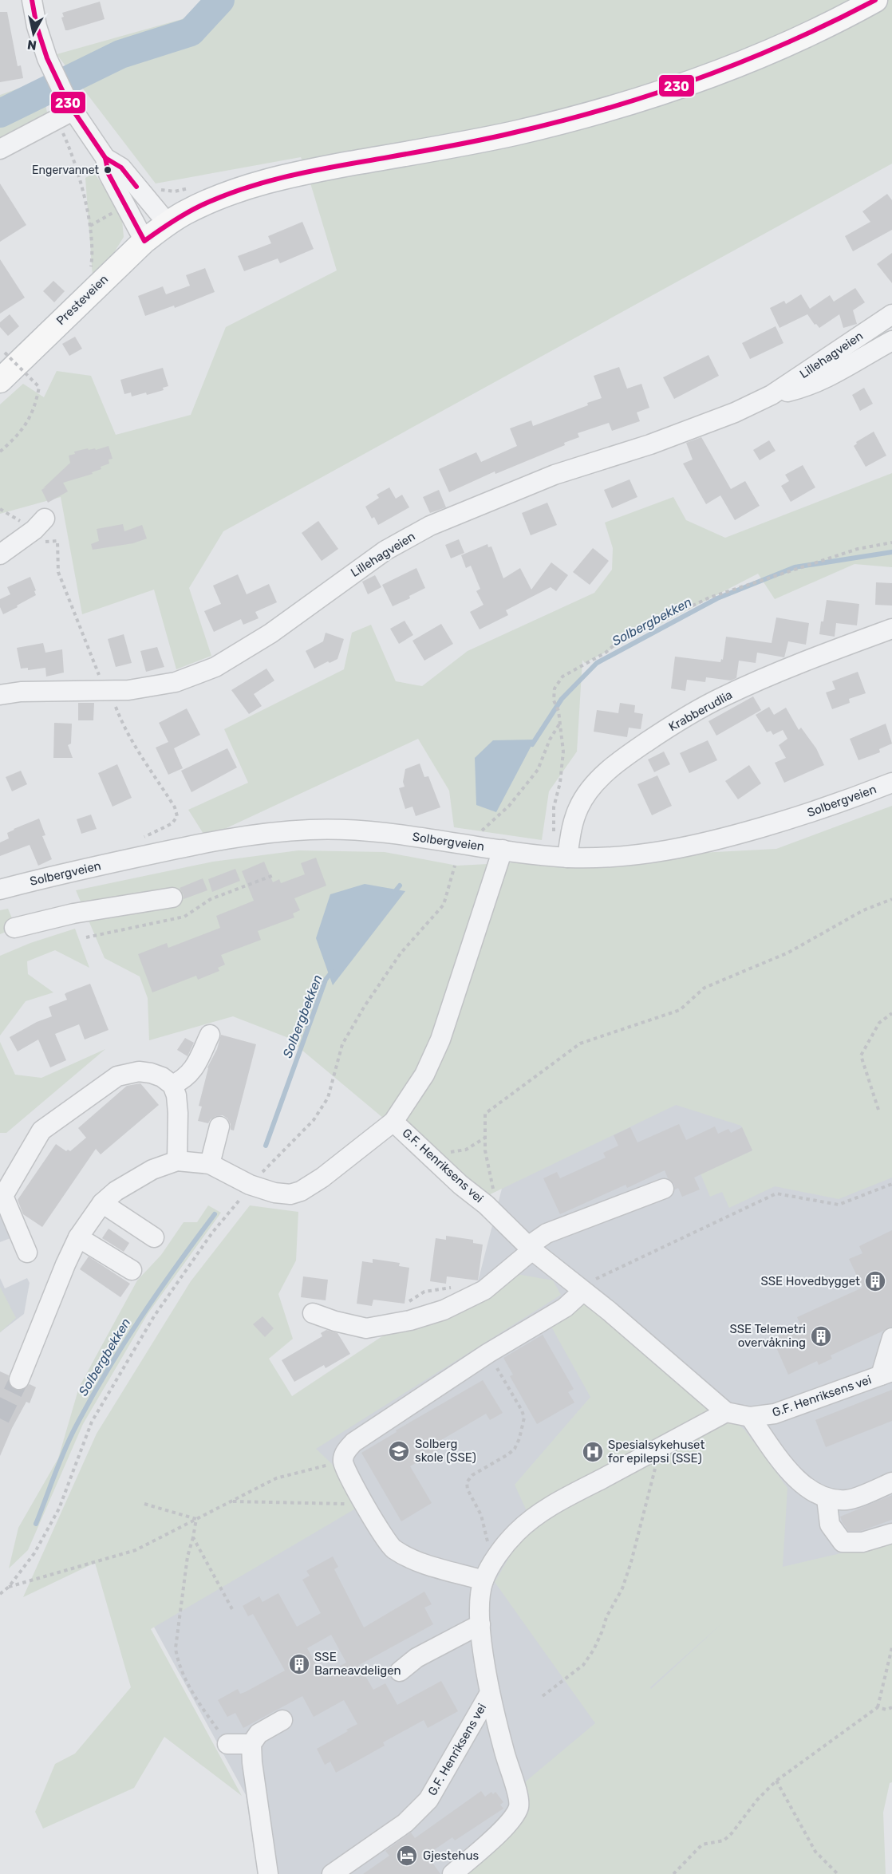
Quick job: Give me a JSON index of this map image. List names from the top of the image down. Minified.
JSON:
{"streets":{"main road":["Presteveien"],"street":["Lillehagveien","Krabberudlia","Solbergveien","G.F. Henriksens vei"]},"crossings":[["Krabberudlia","Solbergveien"],["Solbergveien","G.F. Henriksens vei"]],"water":["Solbergbekken"],"places":{"other":["Engervannet"],"building":["SSE Hovedbygget","SSE Telemetri overvåkning","SSE Barneavdeligen"],"school or university":["Solberg skole (SSE)"],"hospital":["Spesialsykehuset for epilepsi (SSE)"],"hotel":["Gjestehus"]},"lines":["transit line 230"],"north":"bottom"}
